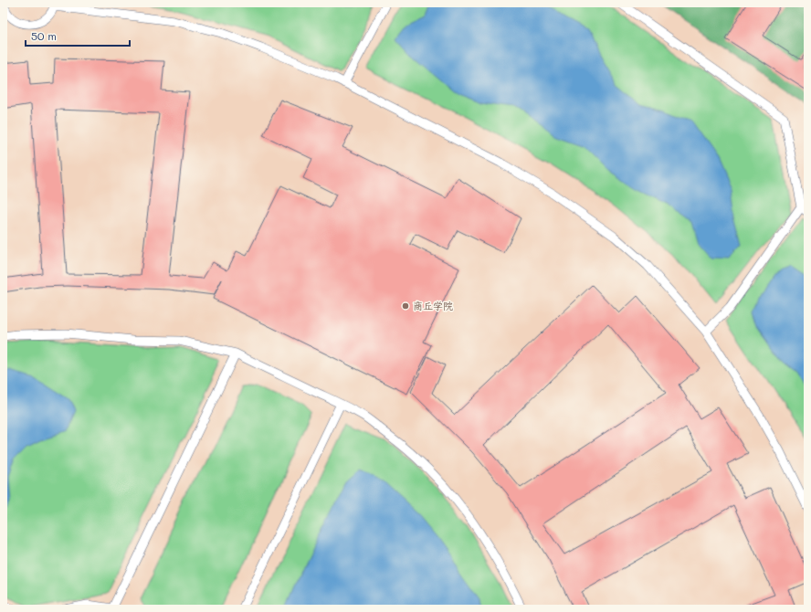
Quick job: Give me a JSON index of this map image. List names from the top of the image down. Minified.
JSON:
{"places":["商丘学院"],"scale_bar":"50 m"}
